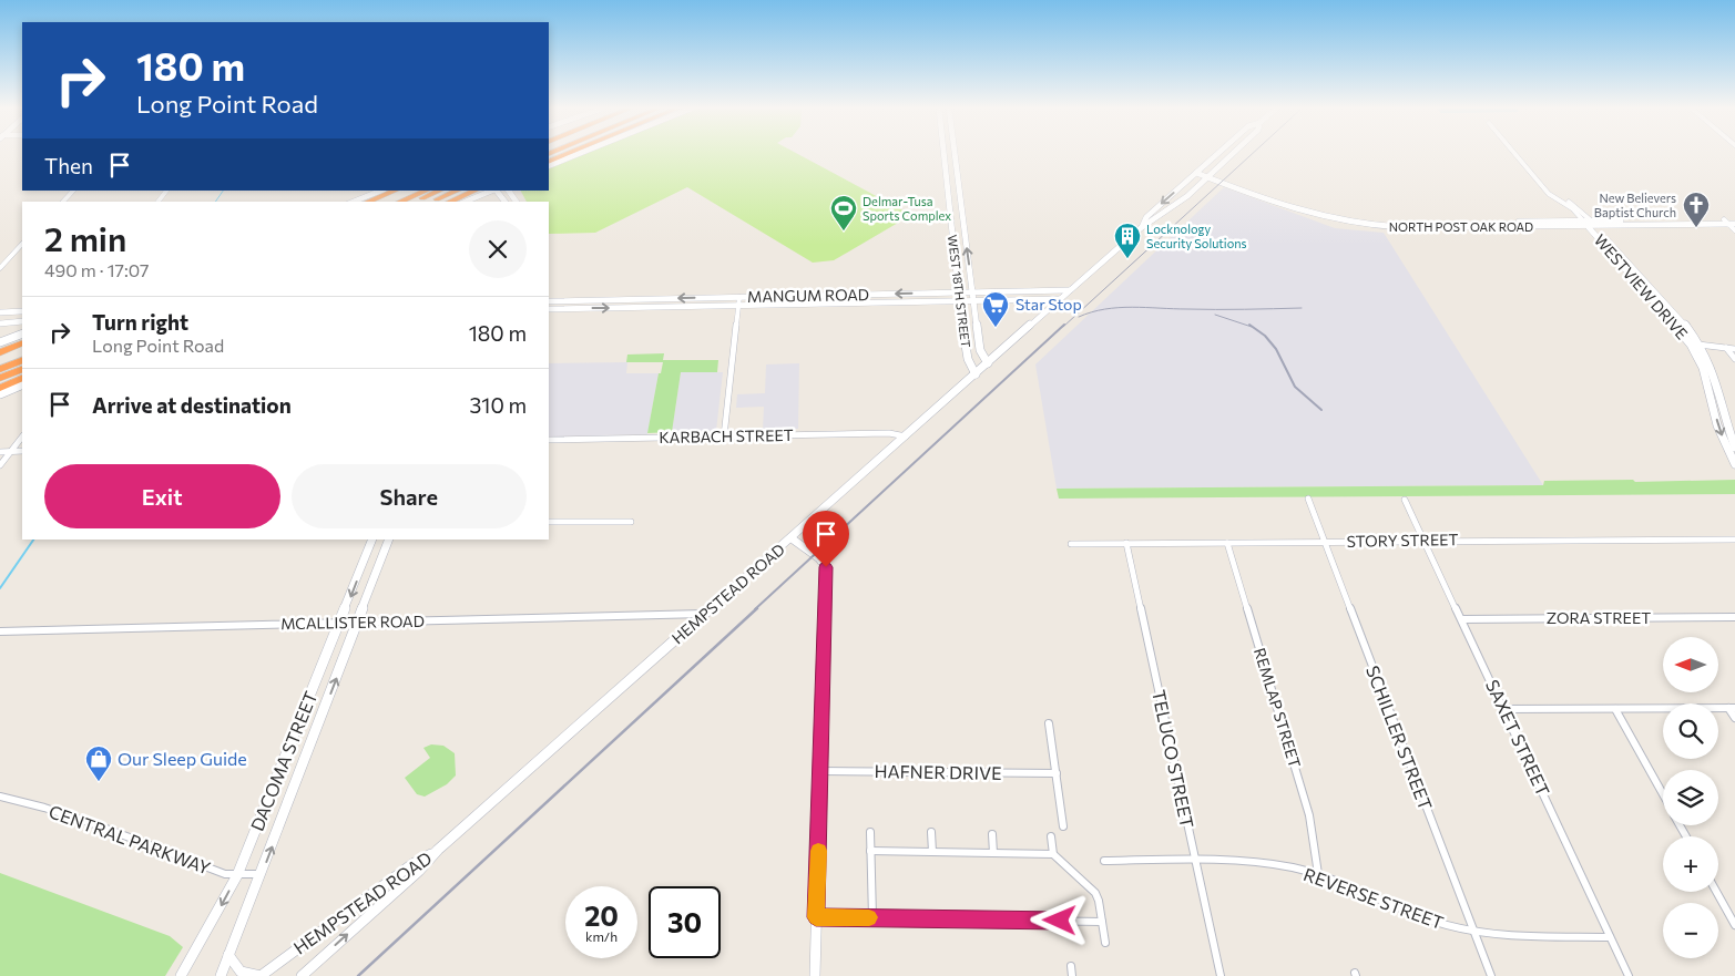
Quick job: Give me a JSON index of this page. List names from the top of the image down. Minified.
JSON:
{"streets":{"main road":["NORTH POST OAK ROAD","WESTVIEW DRIVE","WEST 18TH STREET","MANGUM ROAD","HEMPSTEAD ROAD","DACOMA STREET"],"street":["KARBACH STREET","STORY STREET","ZORA STREET","MCALLISTER ROAD","REMLAP STREET","SCHILLER STREET","SAXET STREET","TELUCO STREET","HAFNER DRIVE","CENTRAL PARKWAY","REVERSE STREET"]},"crossings":[["NORTH POST OAK ROAD","WESTVIEW DRIVE"],["NORTH POST OAK ROAD","HEMPSTEAD ROAD"],["WEST 18TH STREET","MANGUM ROAD"],["WEST 18TH STREET","HEMPSTEAD ROAD"],["MANGUM ROAD","HEMPSTEAD ROAD"],["KARBACH STREET","HEMPSTEAD ROAD"],["STORY STREET","REMLAP STREET"],["STORY STREET","SCHILLER STREET"],["STORY STREET","SAXET STREET"],["STORY STREET","TELUCO STREET"],["HEMPSTEAD ROAD","MCALLISTER ROAD"],["ZORA STREET","SAXET STREET"],["MCALLISTER ROAD","DACOMA STREET"],["REMLAP STREET","REVERSE STREET"],["SCHILLER STREET","REVERSE STREET"],["SAXET STREET","REVERSE STREET"],["TELUCO STREET","REVERSE STREET"],["DACOMA STREET","CENTRAL PARKWAY"]],"one_way":["WESTVIEW DRIVE"],"places":{"church":["New Believers Baptist Church"],"sports":["Delmar-Tusa Sports Complex"],"building":["Locknology Security Solutions"],"supermarket":["Star Stop"],"shop":["Our Sleep Guide"]},"north":"left","page":{"turn":["180 m","Long Point Road"],"then":"Then","heading":["2 min","490 m · 17:07"],"list":[{"name":"Turn right","note":"Long Point Road","value":"180 m"},{"name":"Arrive at destination","value":"310 m"}],"buttons":["Exit","Share"],"map_buttons":["+","−"],"speed":"20 km/h","limit":"30"}}
